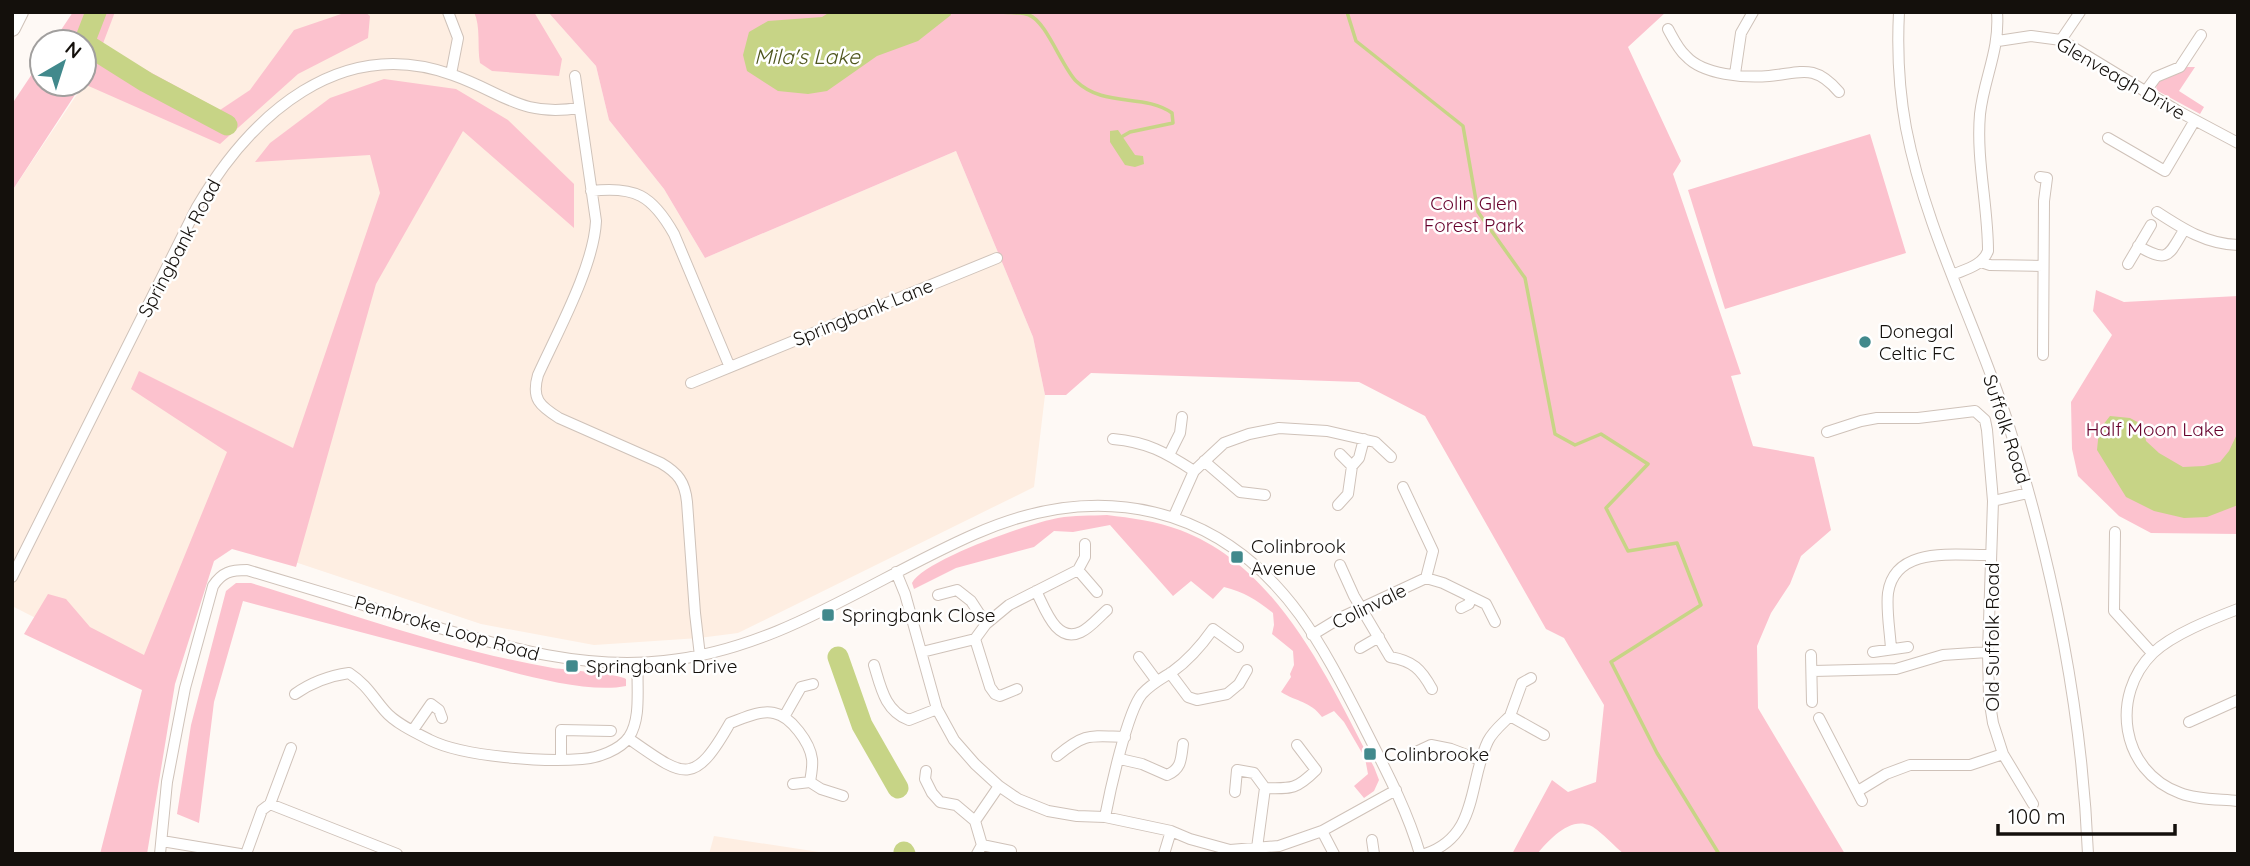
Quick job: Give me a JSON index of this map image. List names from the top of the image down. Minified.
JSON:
{"streets":{"street":["Glenveagh Drive","Springbank Road","Springbank Lane","Suffolk Road","Colinvale","Pembroke Loop Road","Old Suffolk Road"]},"crossings":[["Colinvale","Pembroke Loop Road"]],"water":["Mila's Lake"],"parks":["Colin Glen Forest Park","Half Moon Lake"],"places":{"other":["Donegal Celtic FC"],"transit":["Colinbrook Avenue","Springbank Close","Springbank Drive","Colinbrooke"]},"scale_bar":"100 m","north":"top right"}
